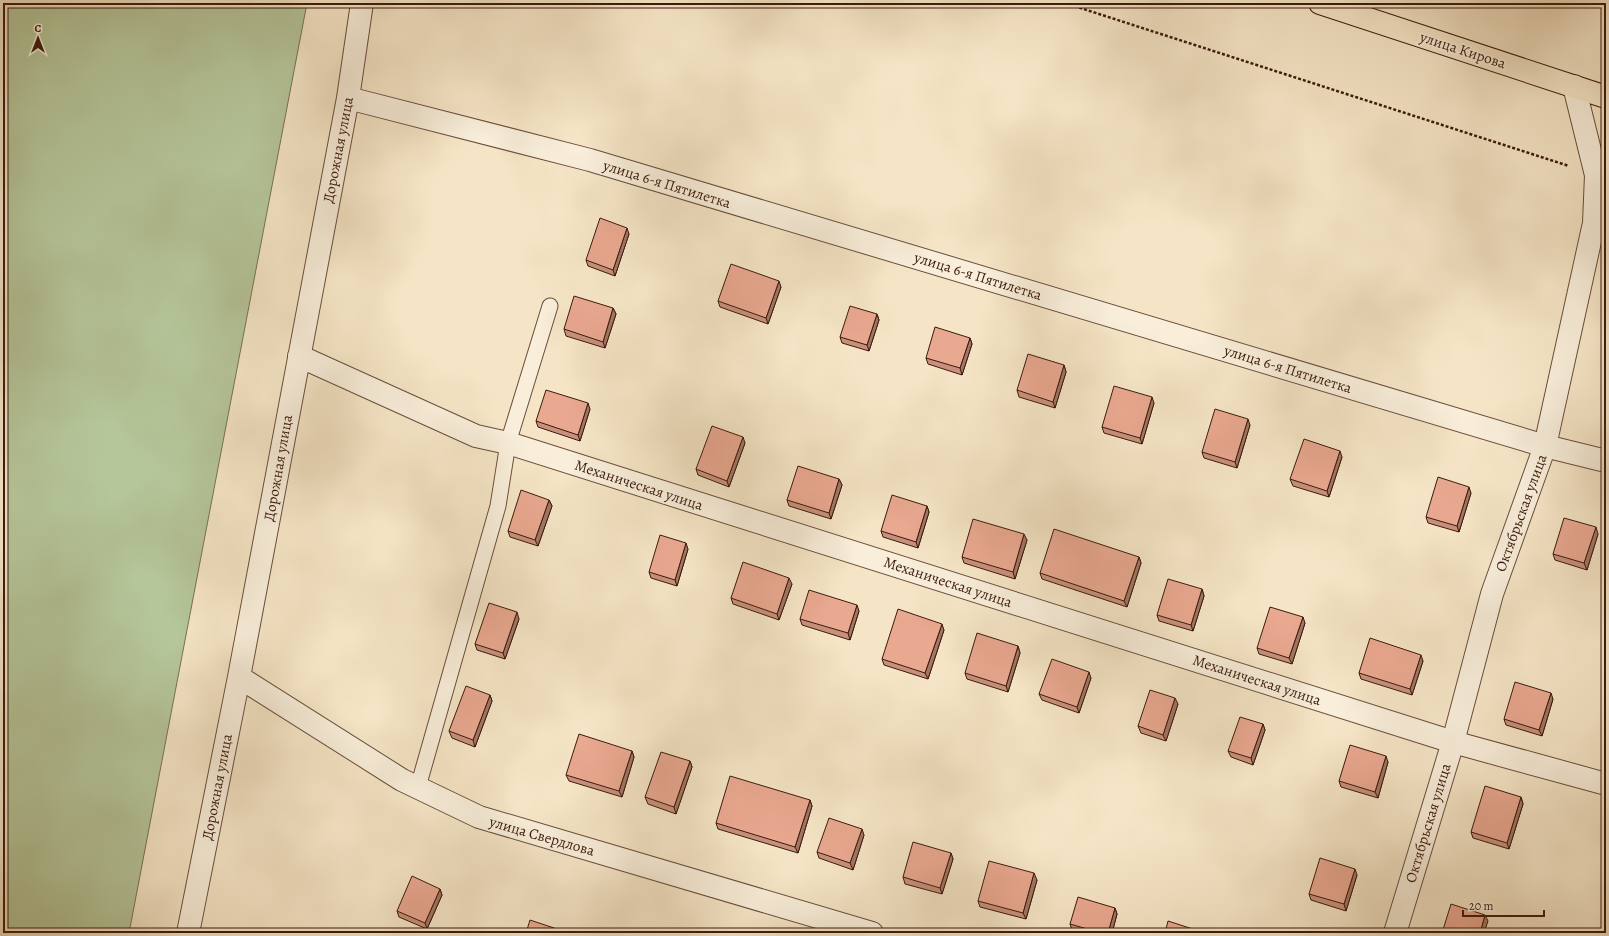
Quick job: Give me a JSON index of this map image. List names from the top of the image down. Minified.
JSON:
{"streets":{"main road":["улица Кирова"],"street":["Дорожная улица","улица 6-я Пятилетка","Механическая улица","Октябрьская улица","улица Свердлова"]},"crossings":[["улица Кирова","Октябрьская улица"],["Дорожная улица","улица 6-я Пятилетка"],["Дорожная улица","Механическая улица"],["Дорожная улица","улица Свердлова"],["улица 6-я Пятилетка","Октябрьская улица"],["Механическая улица","Октябрьская улица"]],"scale_bar":"20 m","north":"top"}
